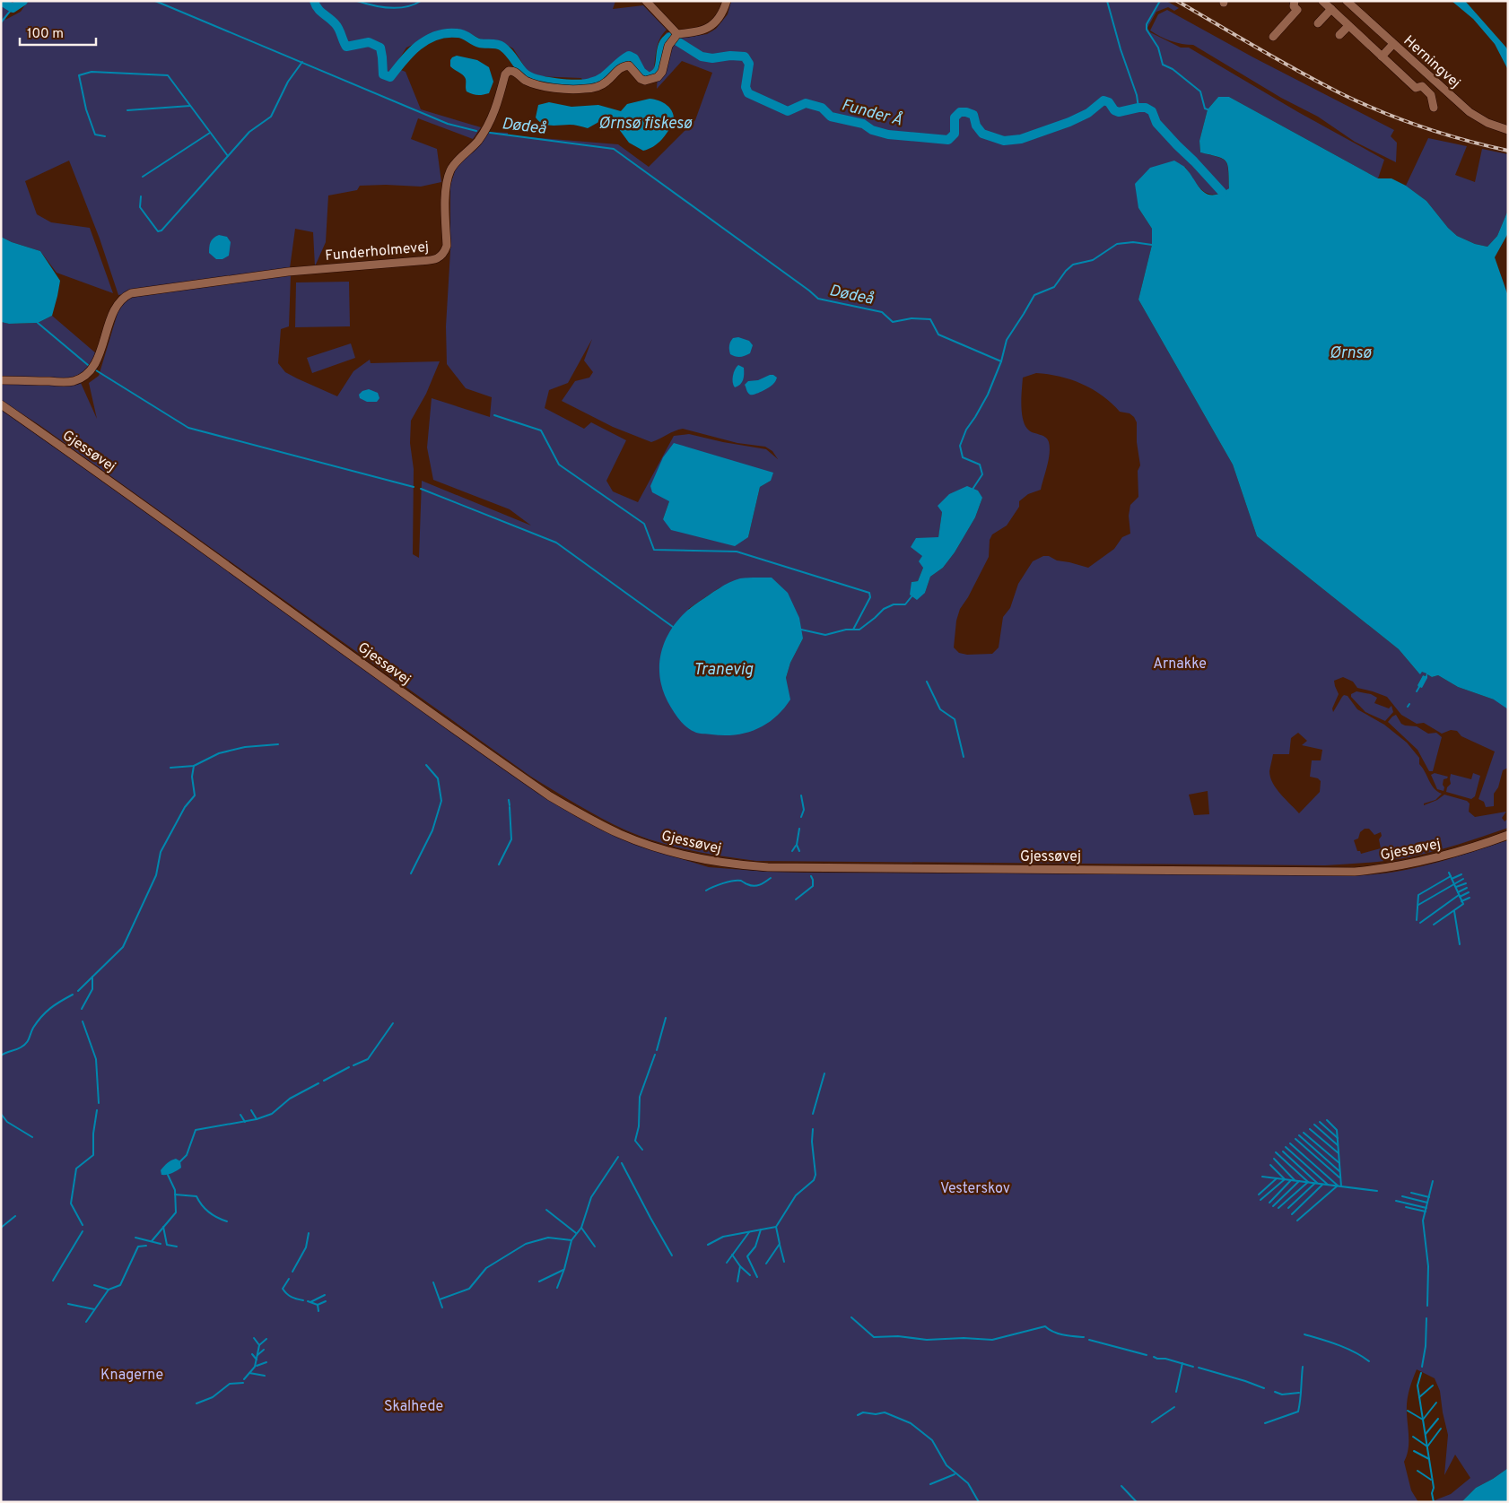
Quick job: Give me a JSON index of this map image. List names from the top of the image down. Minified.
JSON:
{"streets":{"street":["Herningvej","Funderholmevej","Gjessøvej"]},"water":["Funder Å","Ørnsø fiskesø","Dødeå","Ørnsø","Tranevig"],"parks":["Arnakke","Vesterskov","Knagerne","Skalhede"],"scale_bar":"100 m"}
